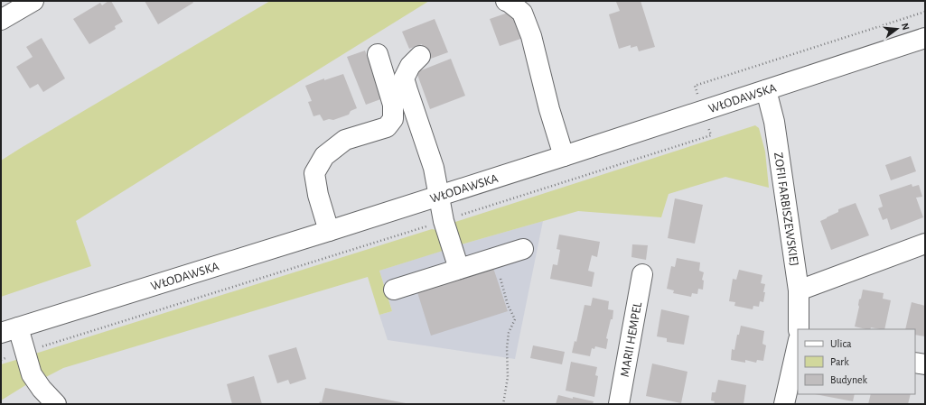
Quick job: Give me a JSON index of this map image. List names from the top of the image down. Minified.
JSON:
{"streets":{"main road":["WŁODAWSKA","ZOFII FARBISZEWSKIEJ","MARII HEMPEL"]},"crossings":[["WŁODAWSKA","ZOFII FARBISZEWSKIEJ"]],"legend":["Ulica","Park","Budynek"],"north":"right"}
